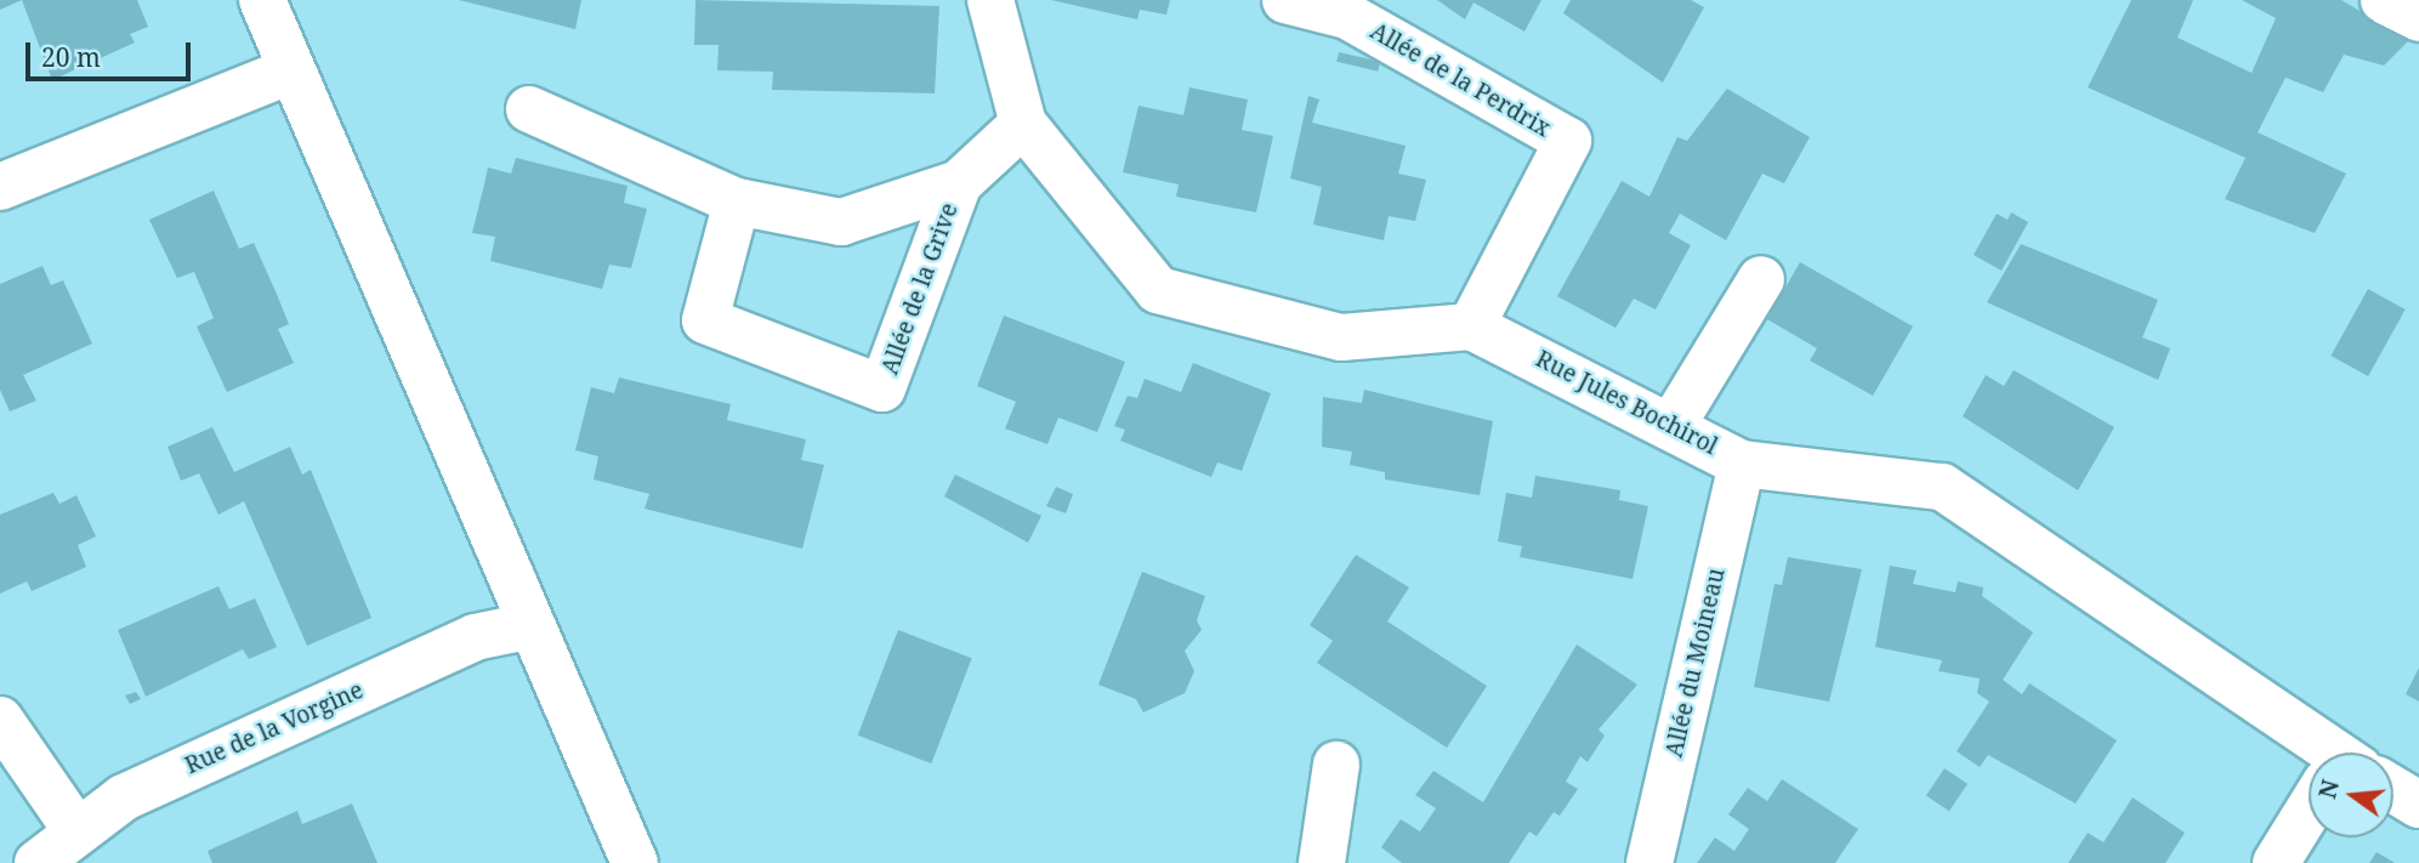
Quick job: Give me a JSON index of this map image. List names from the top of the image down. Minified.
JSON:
{"streets":{"street":["Allée de la Perdrix","Allée de la Grive","Rue Jules Bochirol","Allée du Moineau","Rue de la Vorgine"]},"crossings":[["Allée de la Perdrix","Rue Jules Bochirol"],["Rue Jules Bochirol","Allée du Moineau"]],"scale_bar":"20 m","north":"left"}
